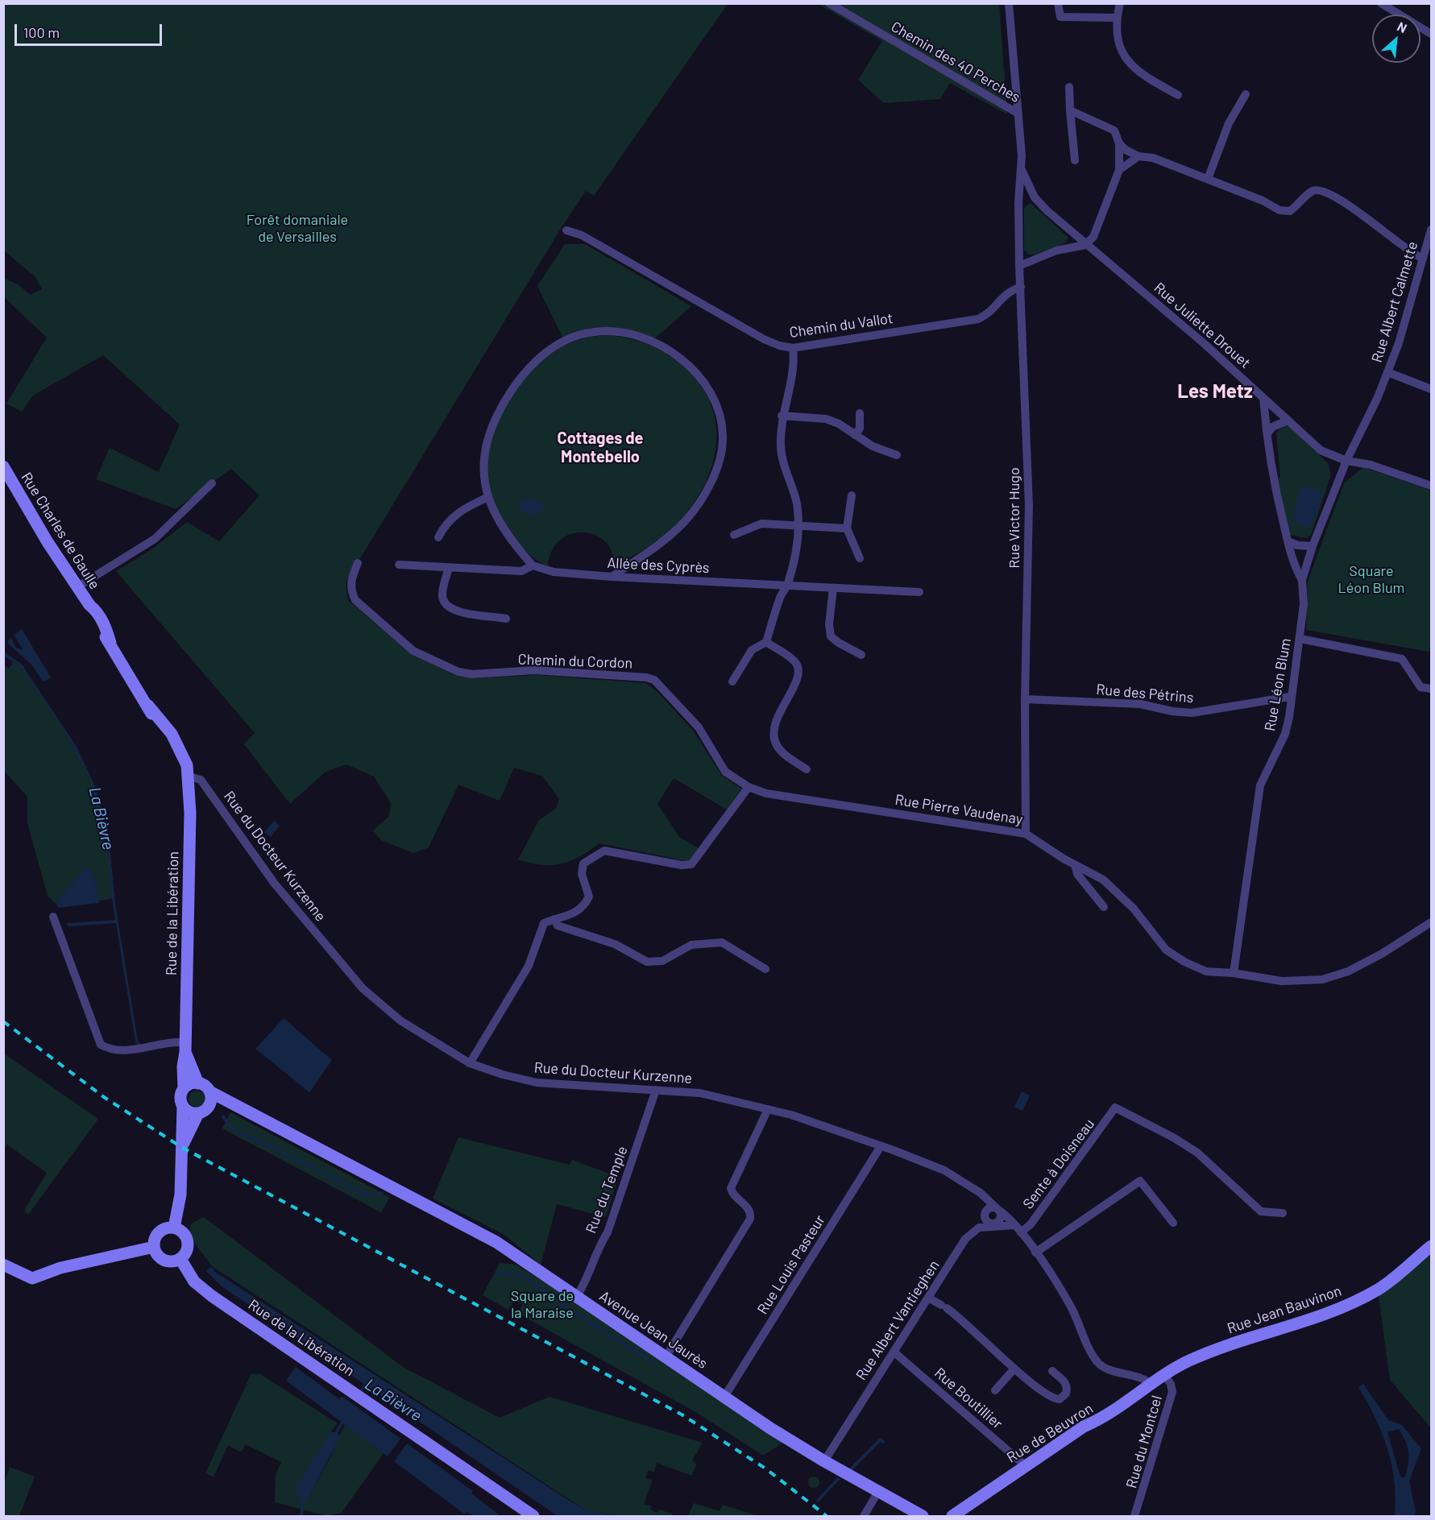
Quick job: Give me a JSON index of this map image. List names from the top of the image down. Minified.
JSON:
{"streets":{"main road":["Rue Charles de Gaulle","Rue de la Libération","Rue Jean Bauvinon","Avenue Jean Jaurès","Rue de Beuvron"],"street":["Chemin des 40 Perches","Rue Albert Calmette","Chemin du Vallot","Rue Juliette Drouet","Rue Victor Hugo","Allée des Cyprès","Chemin du Cordon","Rue Léon Blum","Rue des Pétrins","Rue Pierre Vaudenay","Rue du Docteur Kurzenne","Sente à Doisneau","Rue du Temple","Rue Louis Pasteur","Rue Albert Vantieghen","Rue Boutillier","Rue du Montcel"]},"crossings":[["Rue Albert Calmette","Rue Juliette Drouet"],["Rue Albert Calmette","Rue Léon Blum"],["Chemin du Vallot","Rue Victor Hugo"],["Rue Juliette Drouet","Rue Léon Blum"],["Rue Victor Hugo","Rue des Pétrins"],["Rue Victor Hugo","Rue Pierre Vaudenay"],["Rue Charles de Gaulle","Rue du Docteur Kurzenne"],["Rue Charles de Gaulle","Rue de la Libération"],["Chemin du Cordon","Rue Pierre Vaudenay"],["Rue Léon Blum","Rue des Pétrins"],["Rue Léon Blum","Rue Pierre Vaudenay"],["Rue du Docteur Kurzenne","Rue de la Libération"],["Rue du Docteur Kurzenne","Sente à Doisneau"],["Rue du Docteur Kurzenne","Rue du Temple"],["Rue du Docteur Kurzenne","Rue Louis Pasteur"],["Rue du Docteur Kurzenne","Rue Albert Vantieghen"],["Rue du Docteur Kurzenne","Rue de Beuvron"],["Rue de la Libération","Avenue Jean Jaurès"],["Rue du Temple","Avenue Jean Jaurès"],["Rue Louis Pasteur","Avenue Jean Jaurès"],["Rue Jean Bauvinon","Rue de Beuvron"],["Rue Jean Bauvinon","Rue du Montcel"],["Rue Albert Vantieghen","Avenue Jean Jaurès"],["Rue Albert Vantieghen","Rue Boutillier"],["Rue Boutillier","Rue de Beuvron"],["Rue de Beuvron","Rue du Montcel"]],"districts":["Les Metz","Cottages de Montebello"],"water":["La Bièvre"],"parks":["Forêt domaniale de Versailles","Square Léon Blum","Square de la Maraise"],"scale_bar":"100 m","north":"top right"}
